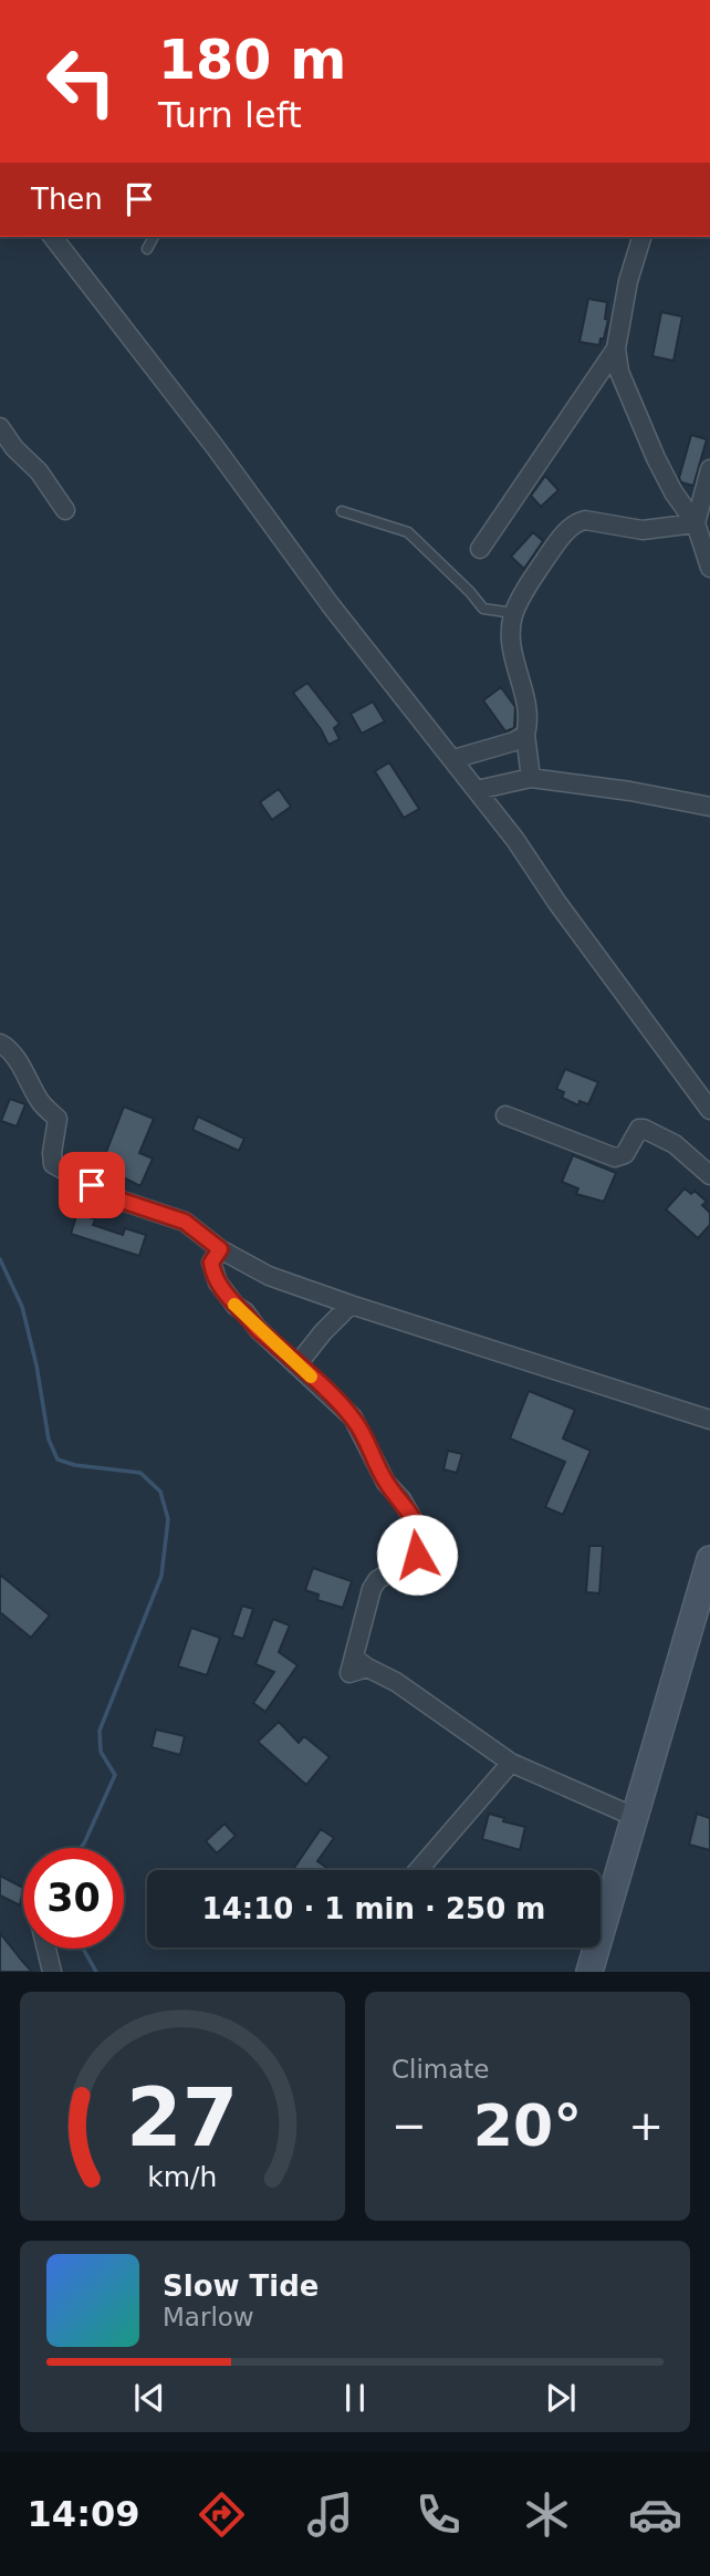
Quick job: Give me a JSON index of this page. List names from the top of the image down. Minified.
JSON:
{"page":{"turn":["180 m","Turn left"],"then":"Then","limit":"30","trip":"14:10 · 1 min · 250 m","tile":"Climate","heat":["−","20°","+"],"song":["Slow Tide","Marlow"],"tabs":"14:09","gauge":["27","km/h"]}}
